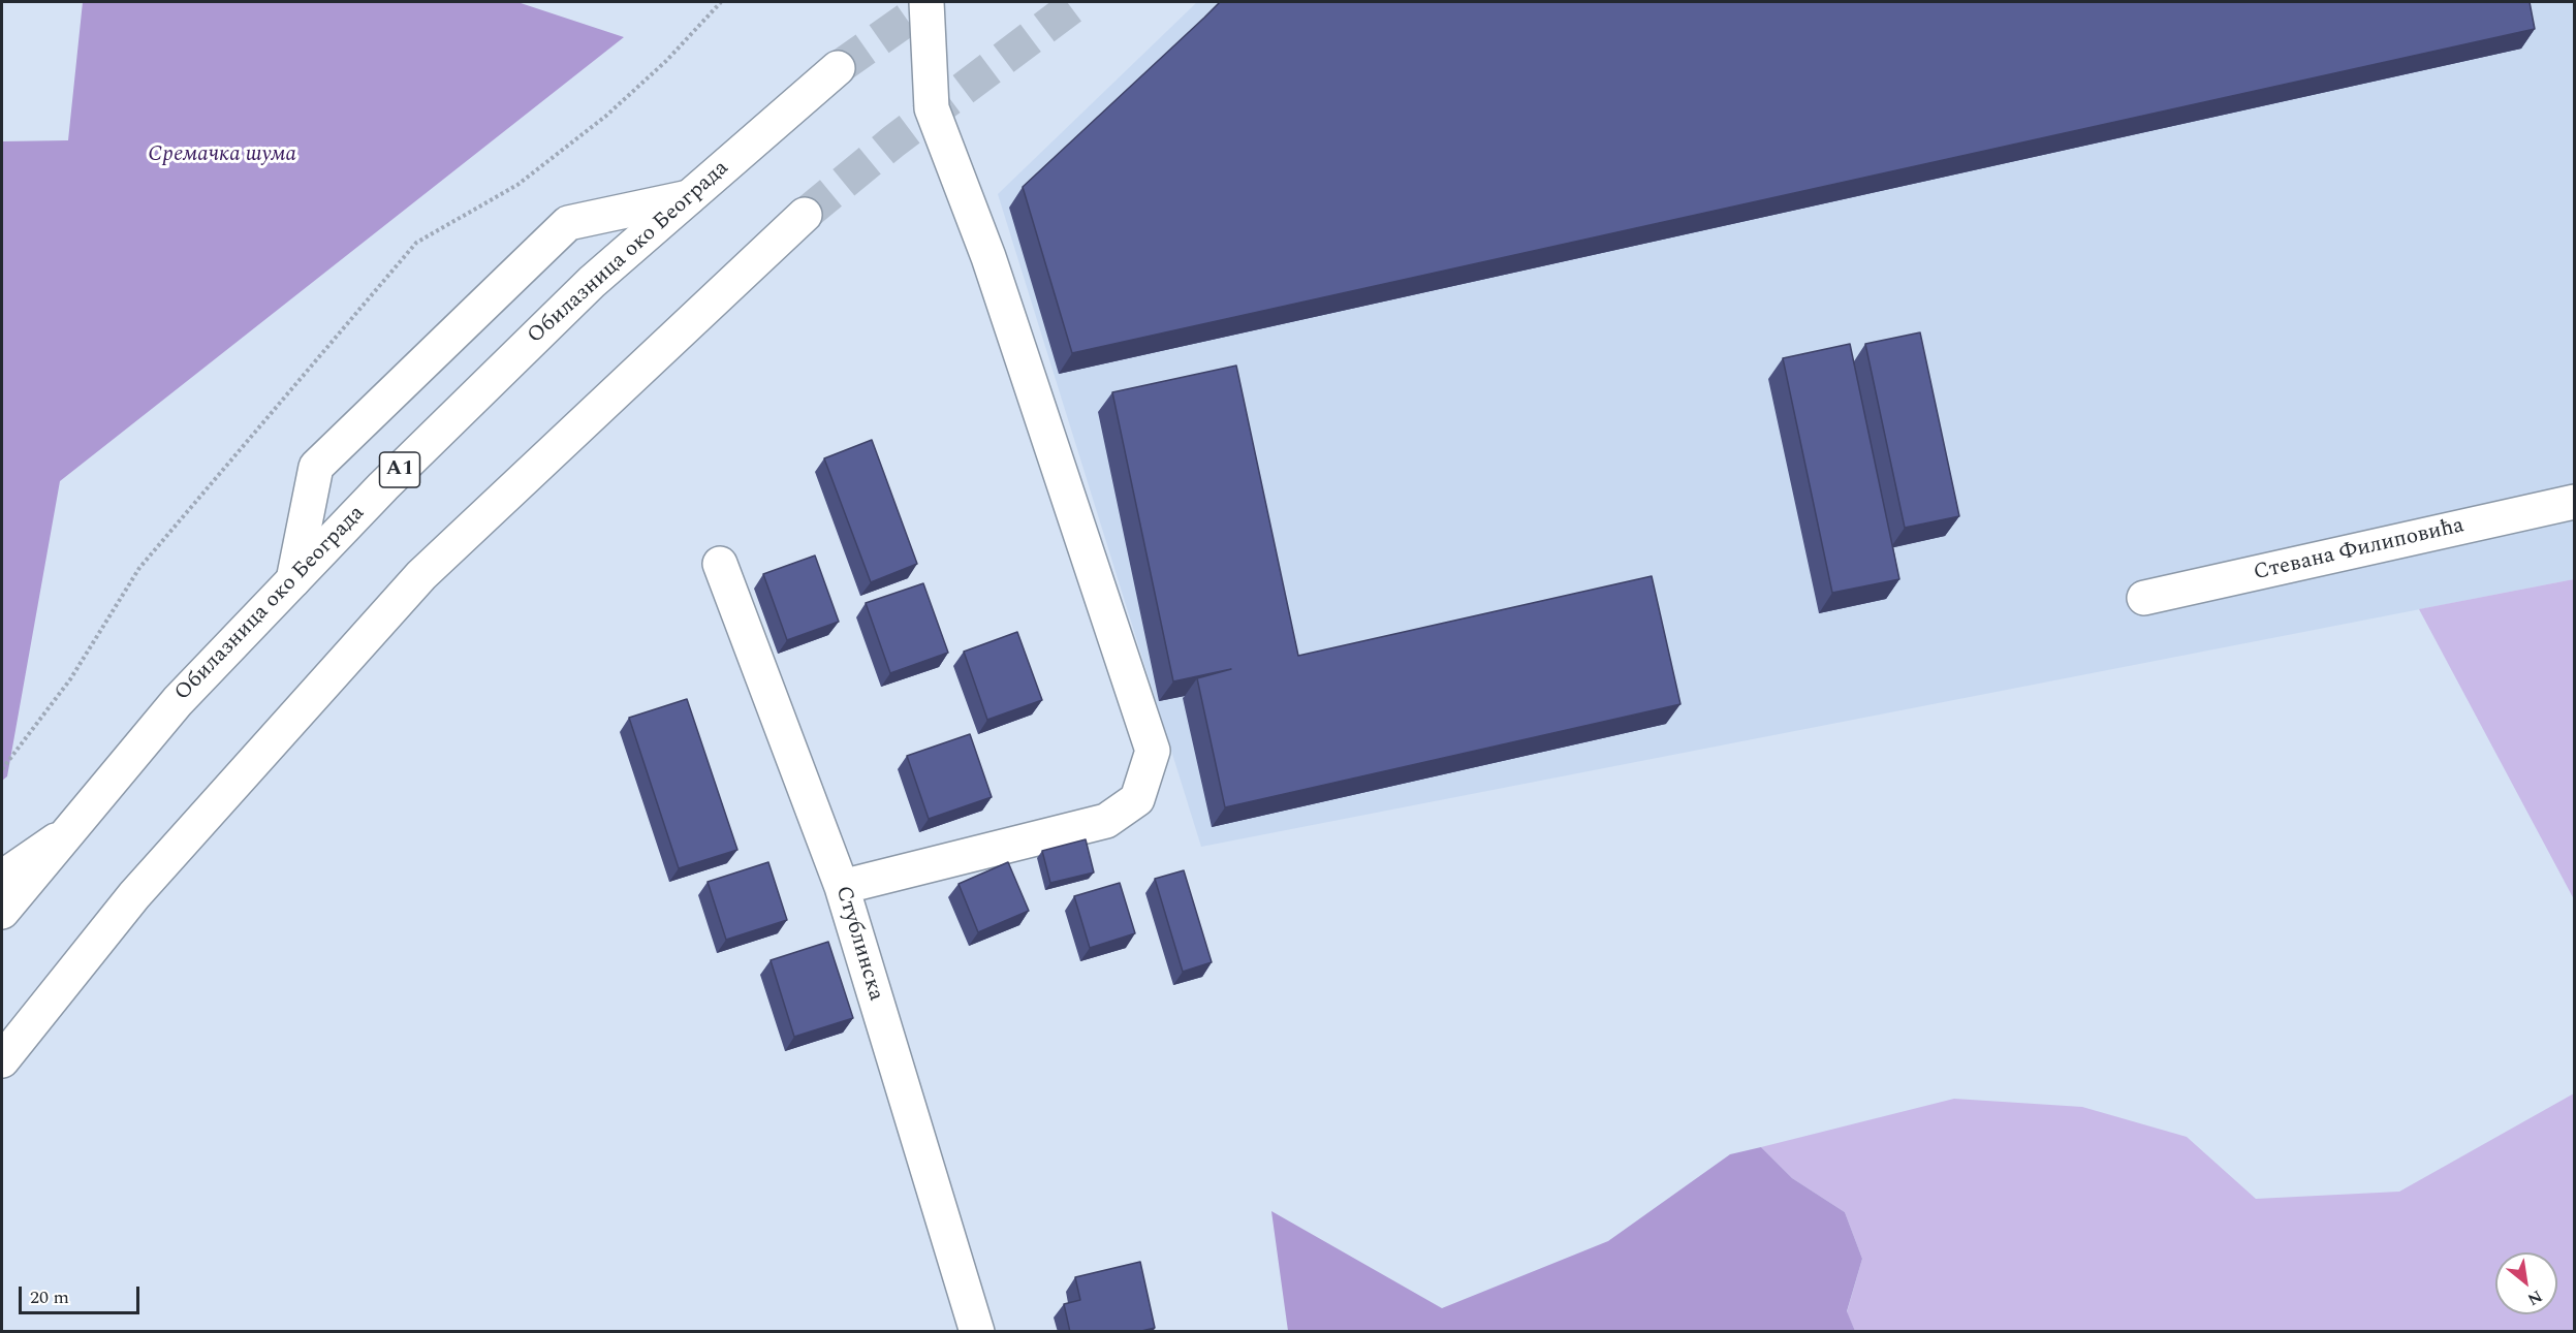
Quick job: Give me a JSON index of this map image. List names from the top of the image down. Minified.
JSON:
{"streets":{"main road":["Обилазница око Београда","A1","Стевана Филиповића","Стублинска"]},"parks":["Сремачка шума"],"scale_bar":"20 m","north":"bottom right"}
